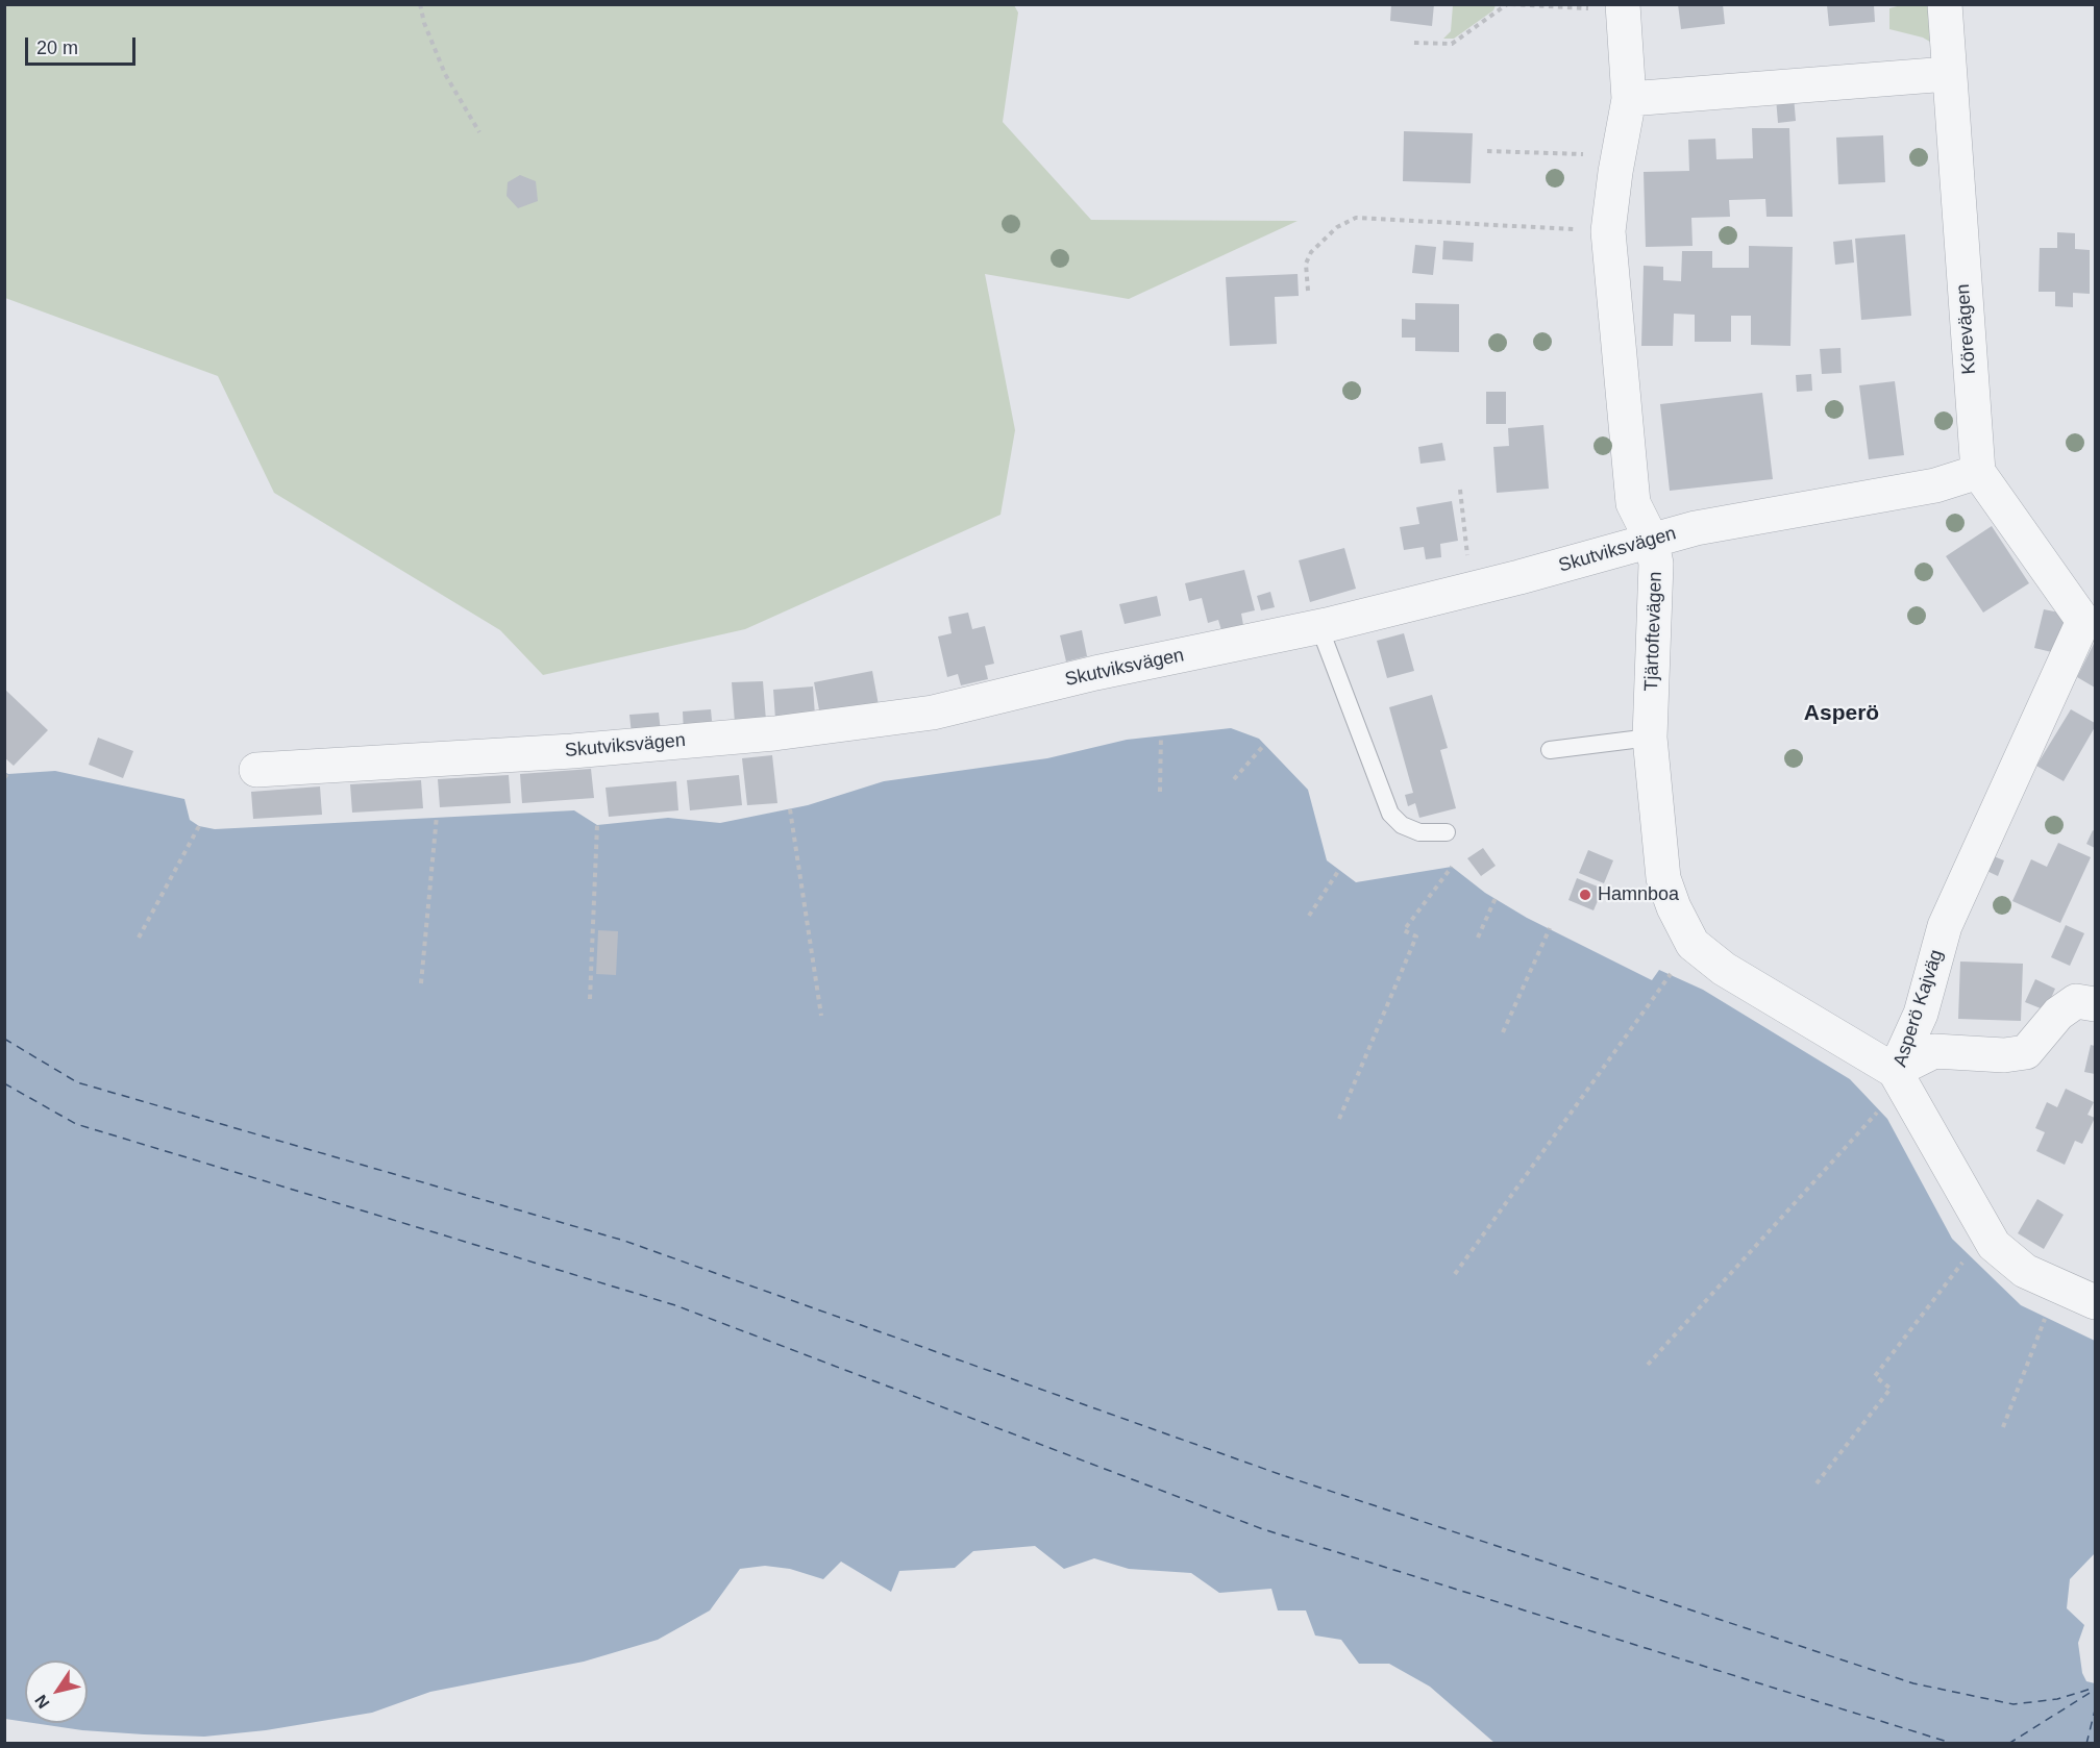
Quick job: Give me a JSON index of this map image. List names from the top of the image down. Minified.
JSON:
{"streets":{"street":["Körevägen","Skutviksvägen","Tjärtoftevägen","Asperö Kajväg"]},"crossings":[["Körevägen","Skutviksvägen"],["Skutviksvägen","Tjärtoftevägen"],["Tjärtoftevägen","Asperö Kajväg"]],"districts":["Asperö"],"places":["Hamnboa"],"scale_bar":"20 m","north":"bottom left"}
